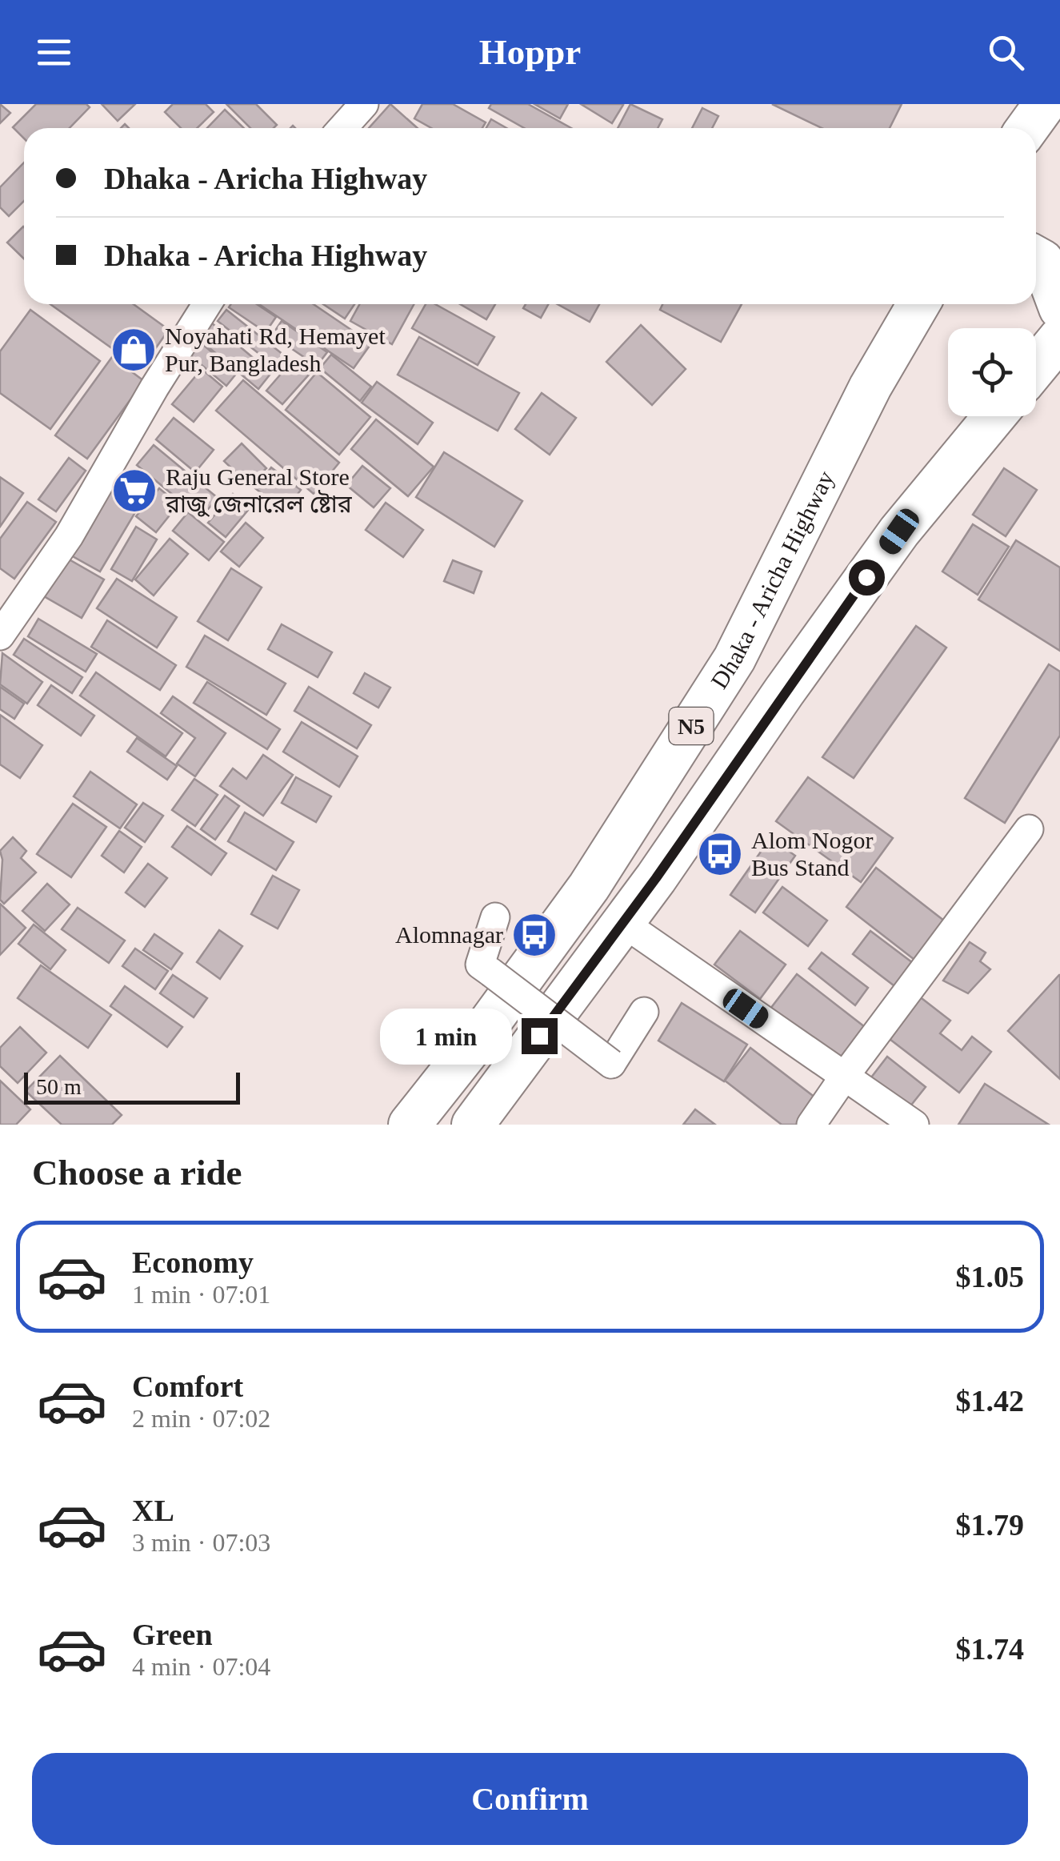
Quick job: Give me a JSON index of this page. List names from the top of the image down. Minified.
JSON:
{"streets":{"highway":["Dhaka - Aricha Highway","N5"]},"places":{"shop":["Noyahati Rd, Hemayet Pur, Bangladesh"],"supermarket":["Raju General Store রাজু জেনারেল ষ্টোর"],"bus stop":["Alom Nogor Bus Stand","Alomnagar"]},"scale_bar":"50 m","page":{"header":"Hoppr","banner":["Dhaka - Aricha Highway","Dhaka - Aricha Highway"],"bubble":"1 min","scale":"50 m","heading":"Choose a ride","list":[{"name":"Economy","note":"1 min · 07:01","value":"$1.05"},{"name":"Comfort","note":"2 min · 07:02","value":"$1.42"},{"name":"XL","note":"3 min · 07:03","value":"$1.79"},{"name":"Green","note":"4 min · 07:04","value":"$1.74"}],"buttons":"Confirm"}}
